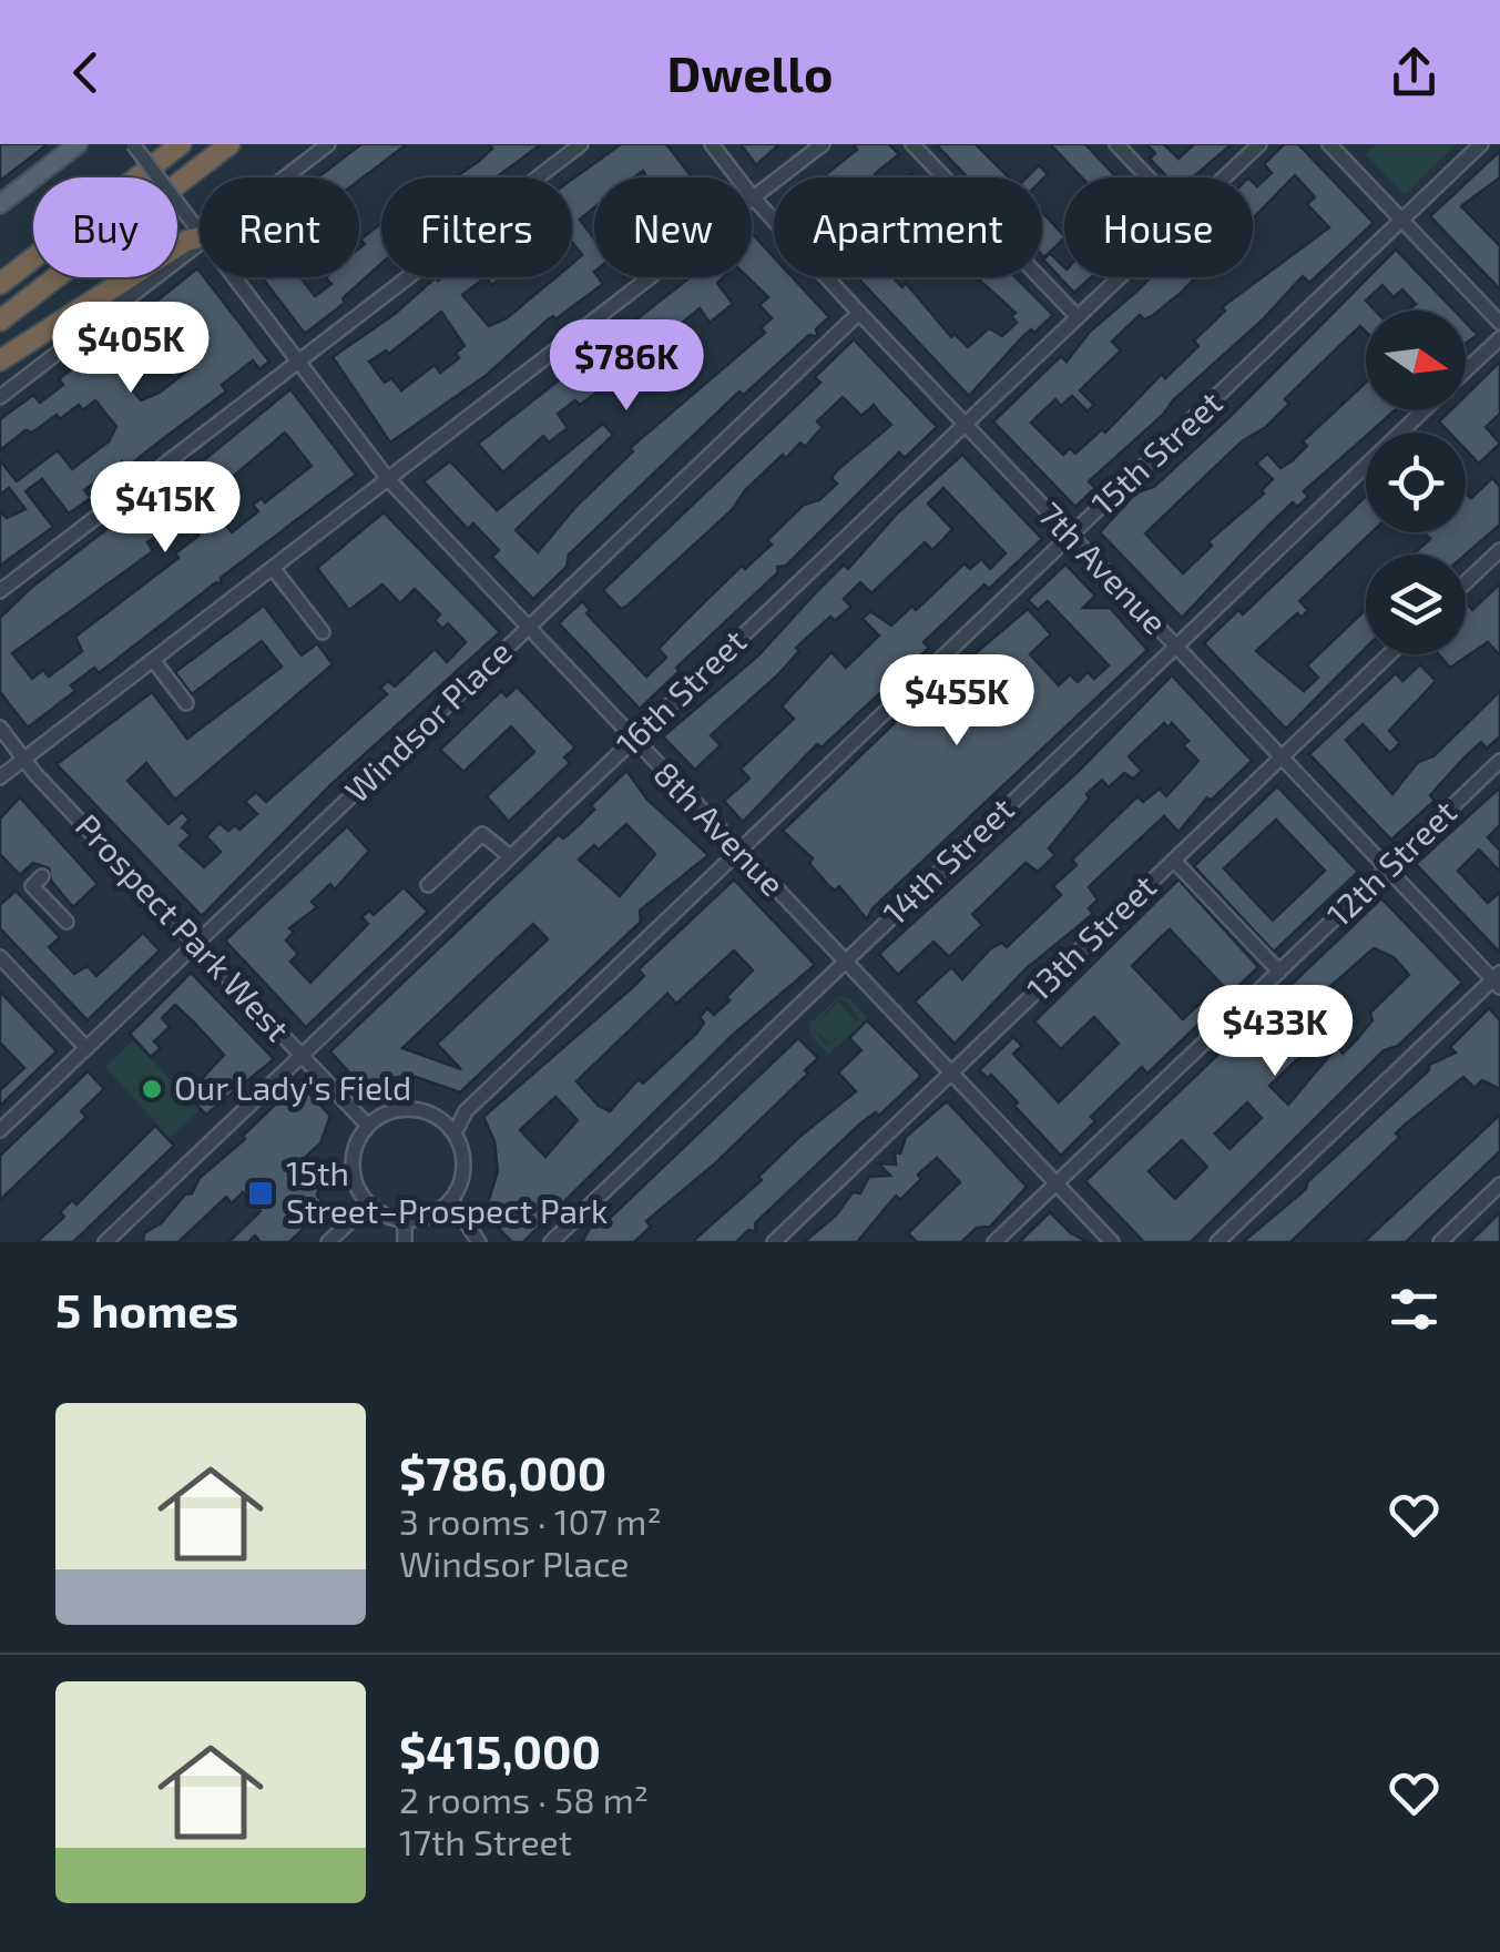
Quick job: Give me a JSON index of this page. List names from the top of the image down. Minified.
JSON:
{"streets":{"street":["15th Street","7th Avenue","16th Street","Windsor Place","8th Avenue","14th Street","12th Street","Prospect Park West","13th Street"]},"crossings":[["15th Street","7th Avenue"],["15th Street","8th Avenue"],["15th Street","Prospect Park West"],["7th Avenue","16th Street"],["7th Avenue","Windsor Place"],["7th Avenue","14th Street"],["7th Avenue","12th Street"],["7th Avenue","13th Street"],["16th Street","8th Avenue"],["16th Street","Prospect Park West"],["Windsor Place","8th Avenue"],["Windsor Place","Prospect Park West"],["8th Avenue","14th Street"],["8th Avenue","12th Street"],["8th Avenue","13th Street"]],"places":{"other":["Our Lady's Field"],"transit":["15th Street–Prospect Park"]},"north":"right","page":{"header":"Dwello","chip":["Buy","Rent","Filters","New","Apartment","House"],"price":["$405K","$786K","$415K","$455K","$433K"],"heading":"5 homes","list":[{"name":"$786,000","note":"3 rooms · 107 m² · Windsor Place"},{"name":"$415,000","note":"2 rooms · 58 m² · 17th Street"}]}}
